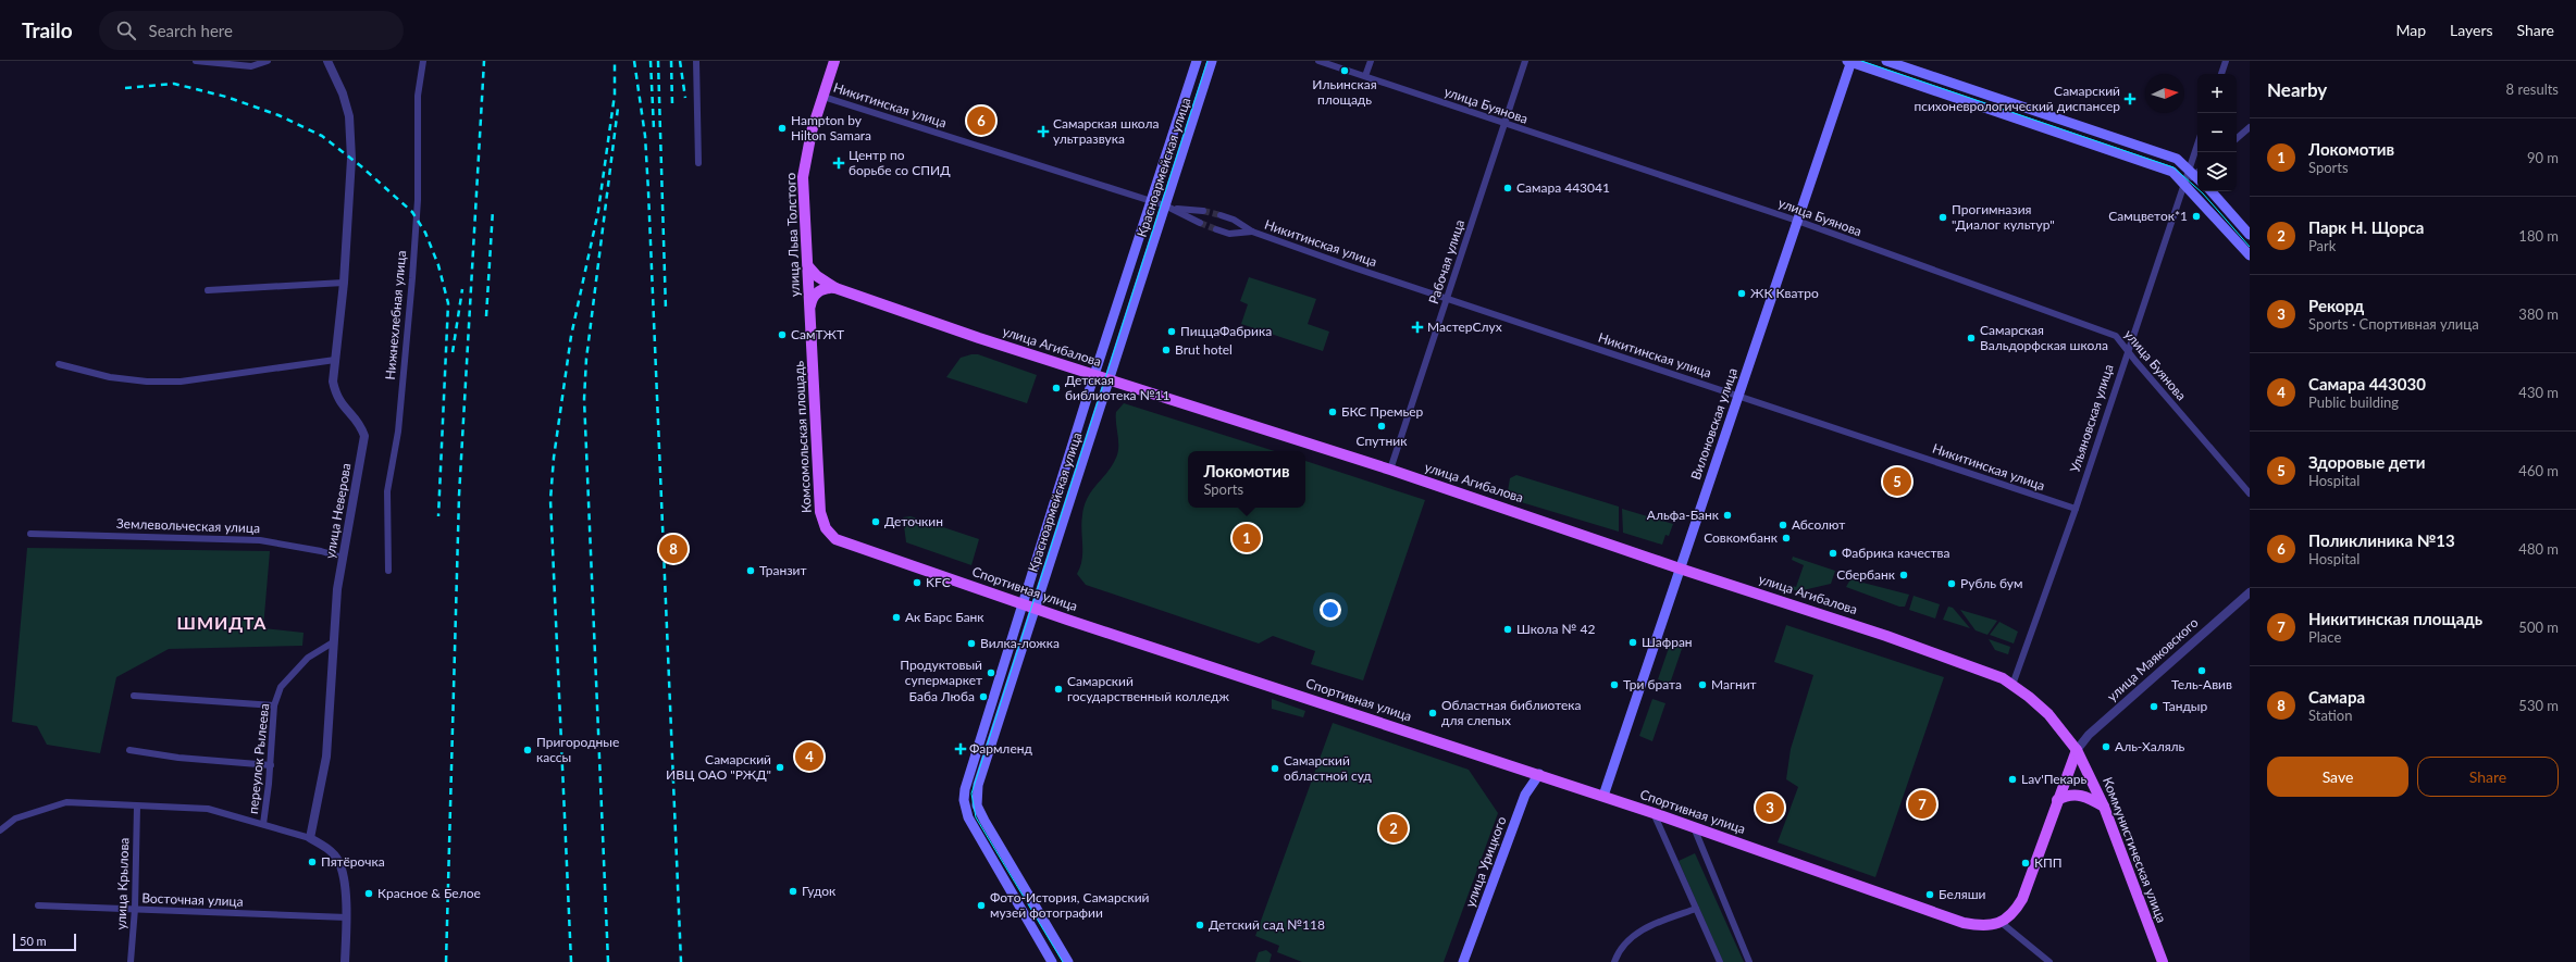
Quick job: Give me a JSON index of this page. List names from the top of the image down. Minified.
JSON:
{"streets":{"main road":["Красноармейская улица","улица Льва Толстого","улица Агибалова","Вилоновская улица","Комсомольская площадь","Спортивная улица","Коммунистическая улица","улица Урицкого"],"street":["Никитинская улица","улица Буянова","Рабочая улица","Нижнехлебная улица","Ульяновская улица","улица Неверова","Землевольческая улица","улица Маяковского","переулок Рылеева","улица Крылова","Восточная улица"]},"crossings":[["Никитинская улица","Красноармейская улица"],["Никитинская улица","улица Льва Толстого"],["Никитинская улица","Рабочая улица"],["Никитинская улица","Ульяновская улица"],["Никитинская улица","Вилоновская улица"],["улица Буянова","Рабочая улица"],["улица Буянова","Ульяновская улица"],["улица Буянова","Вилоновская улица"],["Красноармейская улица","улица Агибалова"],["Красноармейская улица","Спортивная улица"],["улица Льва Толстого","улица Агибалова"],["улица Льва Толстого","Комсомольская площадь"],["Рабочая улица","улица Агибалова"],["улица Агибалова","Ульяновская улица"],["улица Агибалова","Вилоновская улица"],["улица Агибалова","улица Маяковского"],["улица Агибалова","Коммунистическая улица"],["Вилоновская улица","Спортивная улица"],["Комсомольская площадь","Спортивная улица"],["улица Неверова","Землевольческая улица"],["улица Неверова","переулок Рылеева"],["Спортивная улица","улица Урицкого"],["улица Маяковского","Коммунистическая улица"],["улица Крылова","Восточная улица"]],"districts":["ШМИДТА"],"places":{"other":["Ильинская площадь","Hampton by Hilton Samara","Самара 443041","Самцветок*1","Прогимназия \"Диалог культур\"","ЖК Кватро","ПиццаФабрика","СамТЖТ","Самарская Вальдорфская школа","Brut hotel","Детская библиотека №11","БКС Премьер","Спутник","Альфа-Банк","Деточкин","Абсолют","Совкомбанк","Фабрика качества","Транзит","Сбербанк","KFC","Рубль бум","Ак Барс Банк","Школа № 42","Шафран","Вилка-ложка","Тель-Авив","Продуктовый супермаркет","Три брата","Магнит","Самарский государственный колледж","Баба Люба","Тандыр","Областная библиотека для слепых","Аль-Халяль","Пригородные кассы","Самарский ИВЦ ОАО \"РЖД\"","Самарский областной суд","Lav'Пекарь","Пятёрочка","КПП","Гудок","Красное & Белое","Беляши","Фото-История, Самарский музей фотографии","Детский сад №118"],"health":["Самарский психоневрологический диспансер","Самарская школа ультразвука","Центр по борьбе со СПИД","МастерСлух","Фармленд"]},"scale_bar":"50 m","north":"right","page":{"header":"Trailo","search":"Search here","nav":["Map","Layers","Share"],"heading":["Nearby","8 results"],"map_buttons":["+","−"],"pins":["6","5","1","8","4","7","3","2"],"list":[{"mark":"1","name":"Локомотив","note":"Sports","value":"90 m"},{"mark":"2","name":"Парк Н. Щорса","note":"Park","value":"180 m"},{"mark":"3","name":"Рекорд","note":"Sports · Спортивная улица","value":"380 m"},{"mark":"4","name":"Самара 443030","note":"Public building","value":"430 m"},{"mark":"5","name":"Здоровые дети","note":"Hospital","value":"460 m"},{"mark":"6","name":"Поликлиника №13","note":"Hospital","value":"480 m"},{"mark":"7","name":"Никитинская площадь","note":"Place","value":"500 m"},{"mark":"8","name":"Самара","note":"Station","value":"530 m"}],"popup":["Локомотив","Sports"],"buttons":["Save","Share"],"scale":"50 m"}}
